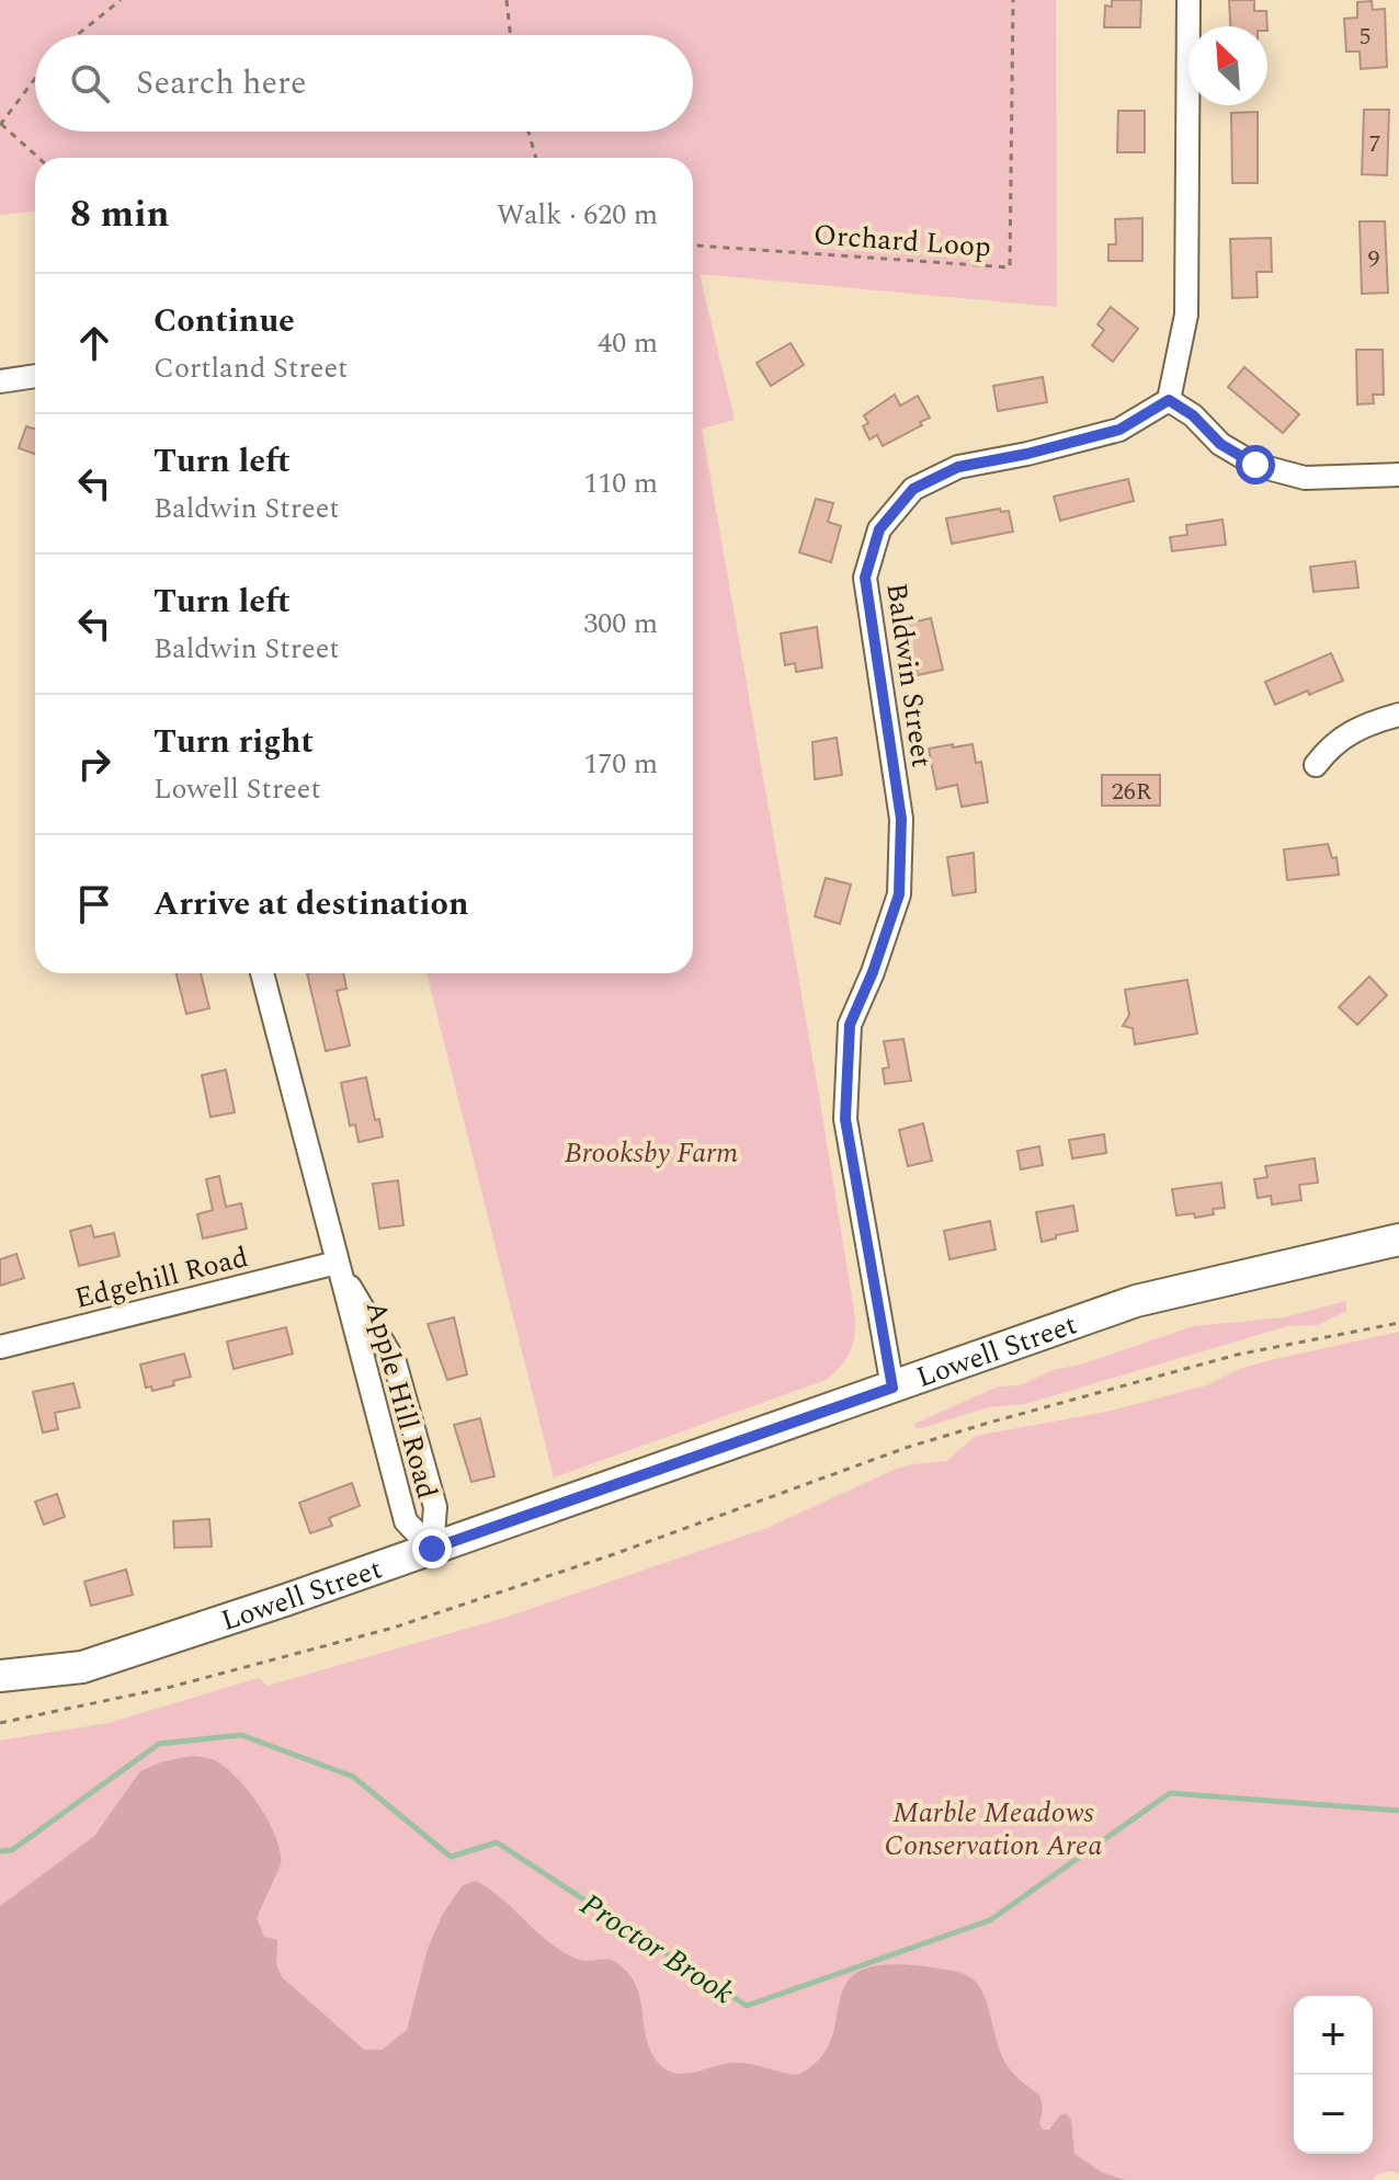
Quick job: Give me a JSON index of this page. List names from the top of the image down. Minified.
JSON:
{"streets":{"main road":["Lowell Street"],"street":["Baldwin Street","Edgehill Road","Apple Hill Road"],"path":["Orchard Loop"]},"crossings":[["Baldwin Street","Lowell Street"],["Edgehill Road","Apple Hill Road"],["Lowell Street","Apple Hill Road"]],"water":["Proctor Brook"],"parks":["Brooksby Farm","Marble Meadows Conservation Area"],"house_numbers":["5","7","9","26R"],"north":"top left","page":{"search":"Search here","heading":["8 min","Walk · 620 m"],"list":[["Continue","Cortland Street","40 m"],["Turn left","Baldwin Street","110 m"],["Turn left","Baldwin Street","300 m"],["Turn right","Lowell Street","170 m"],"Arrive at destination"],"map_buttons":["+","−"]}}
